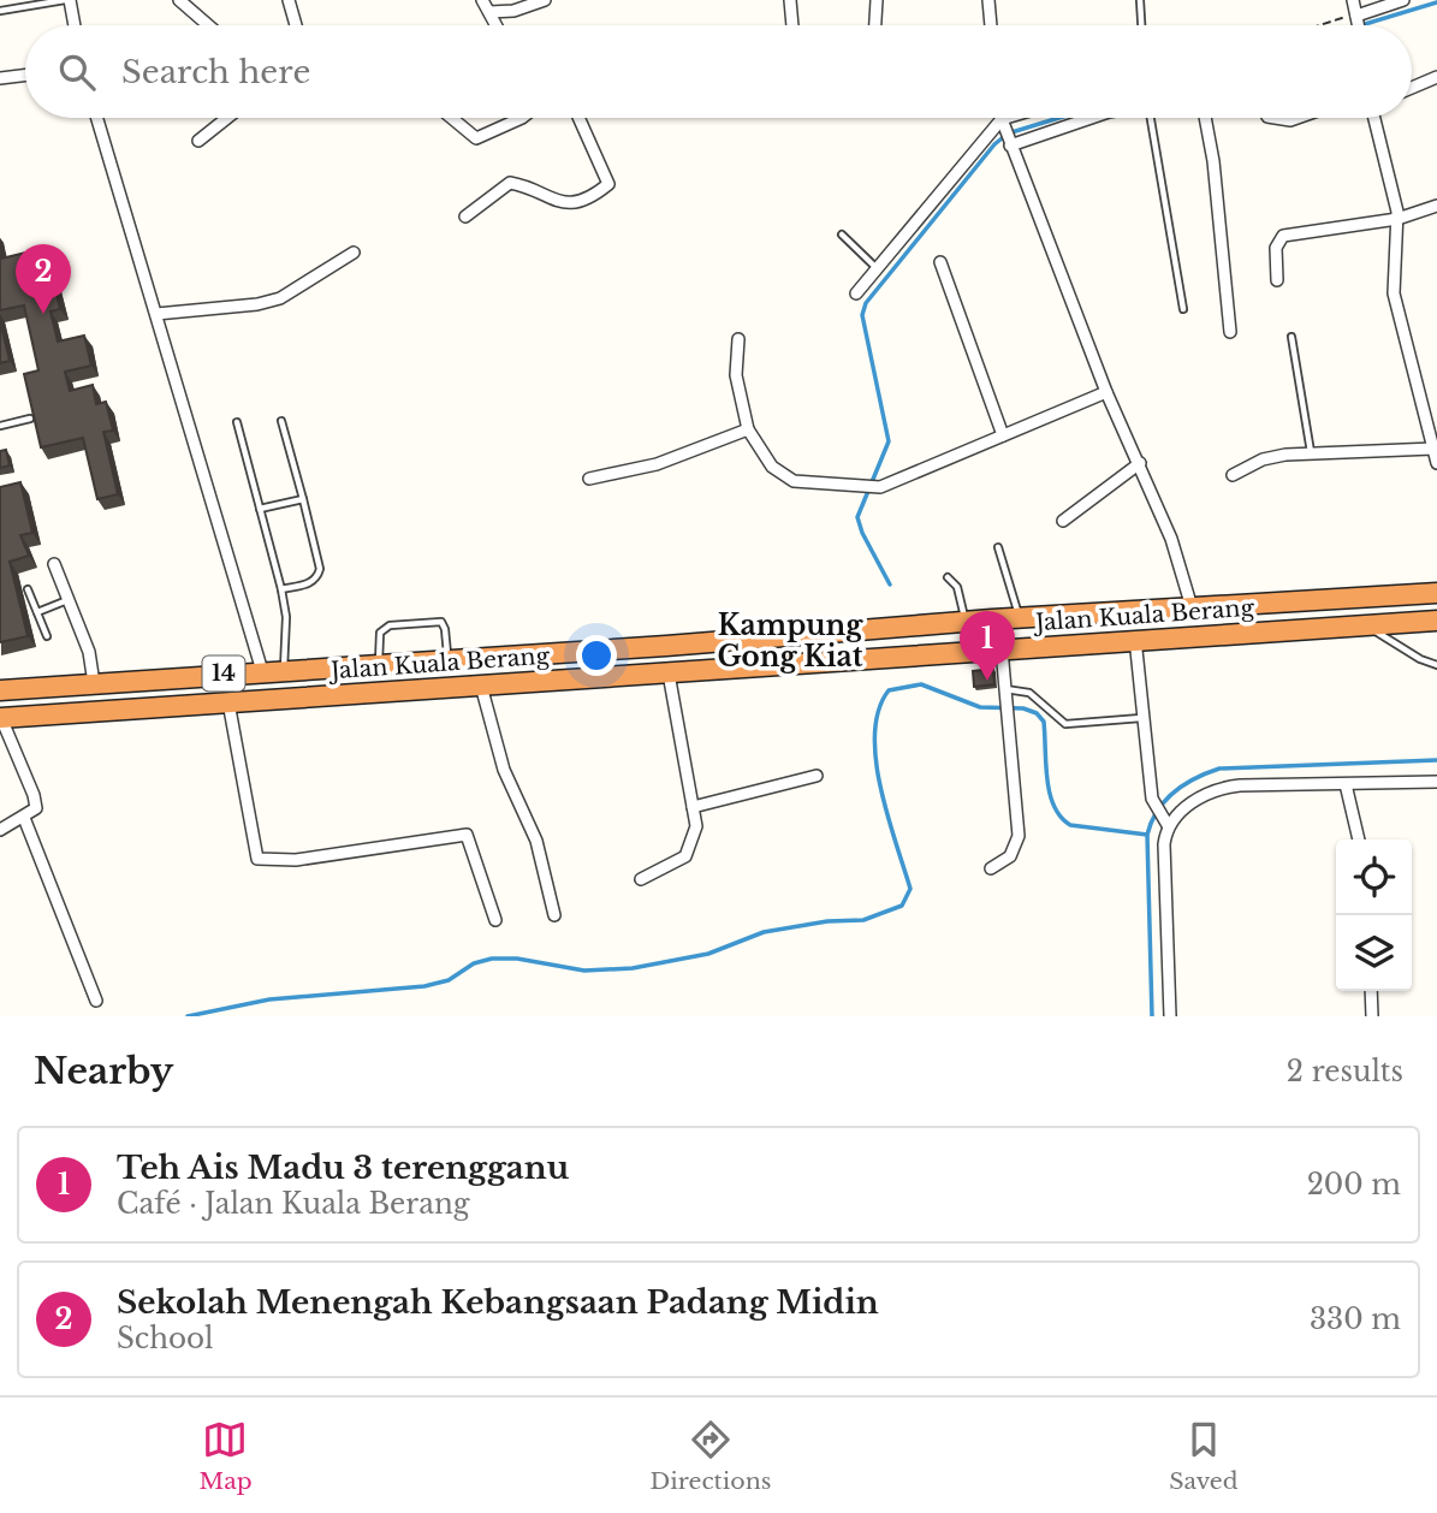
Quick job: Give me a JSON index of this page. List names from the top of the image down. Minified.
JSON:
{"streets":{"highway":["Jalan Kuala Berang","14"]},"districts":["Kampung Gong Kiat"],"page":{"search":"Search here","pins":["2","1"],"heading":["Nearby","2 results"],"list":[{"mark":"1","name":"Teh Ais Madu 3 terengganu","note":"Café · Jalan Kuala Berang","value":"200 m"},{"mark":"2","name":"Sekolah Menengah Kebangsaan Padang Midin","note":"School","value":"330 m"}],"nav":["Map","Directions","Saved"]}}
